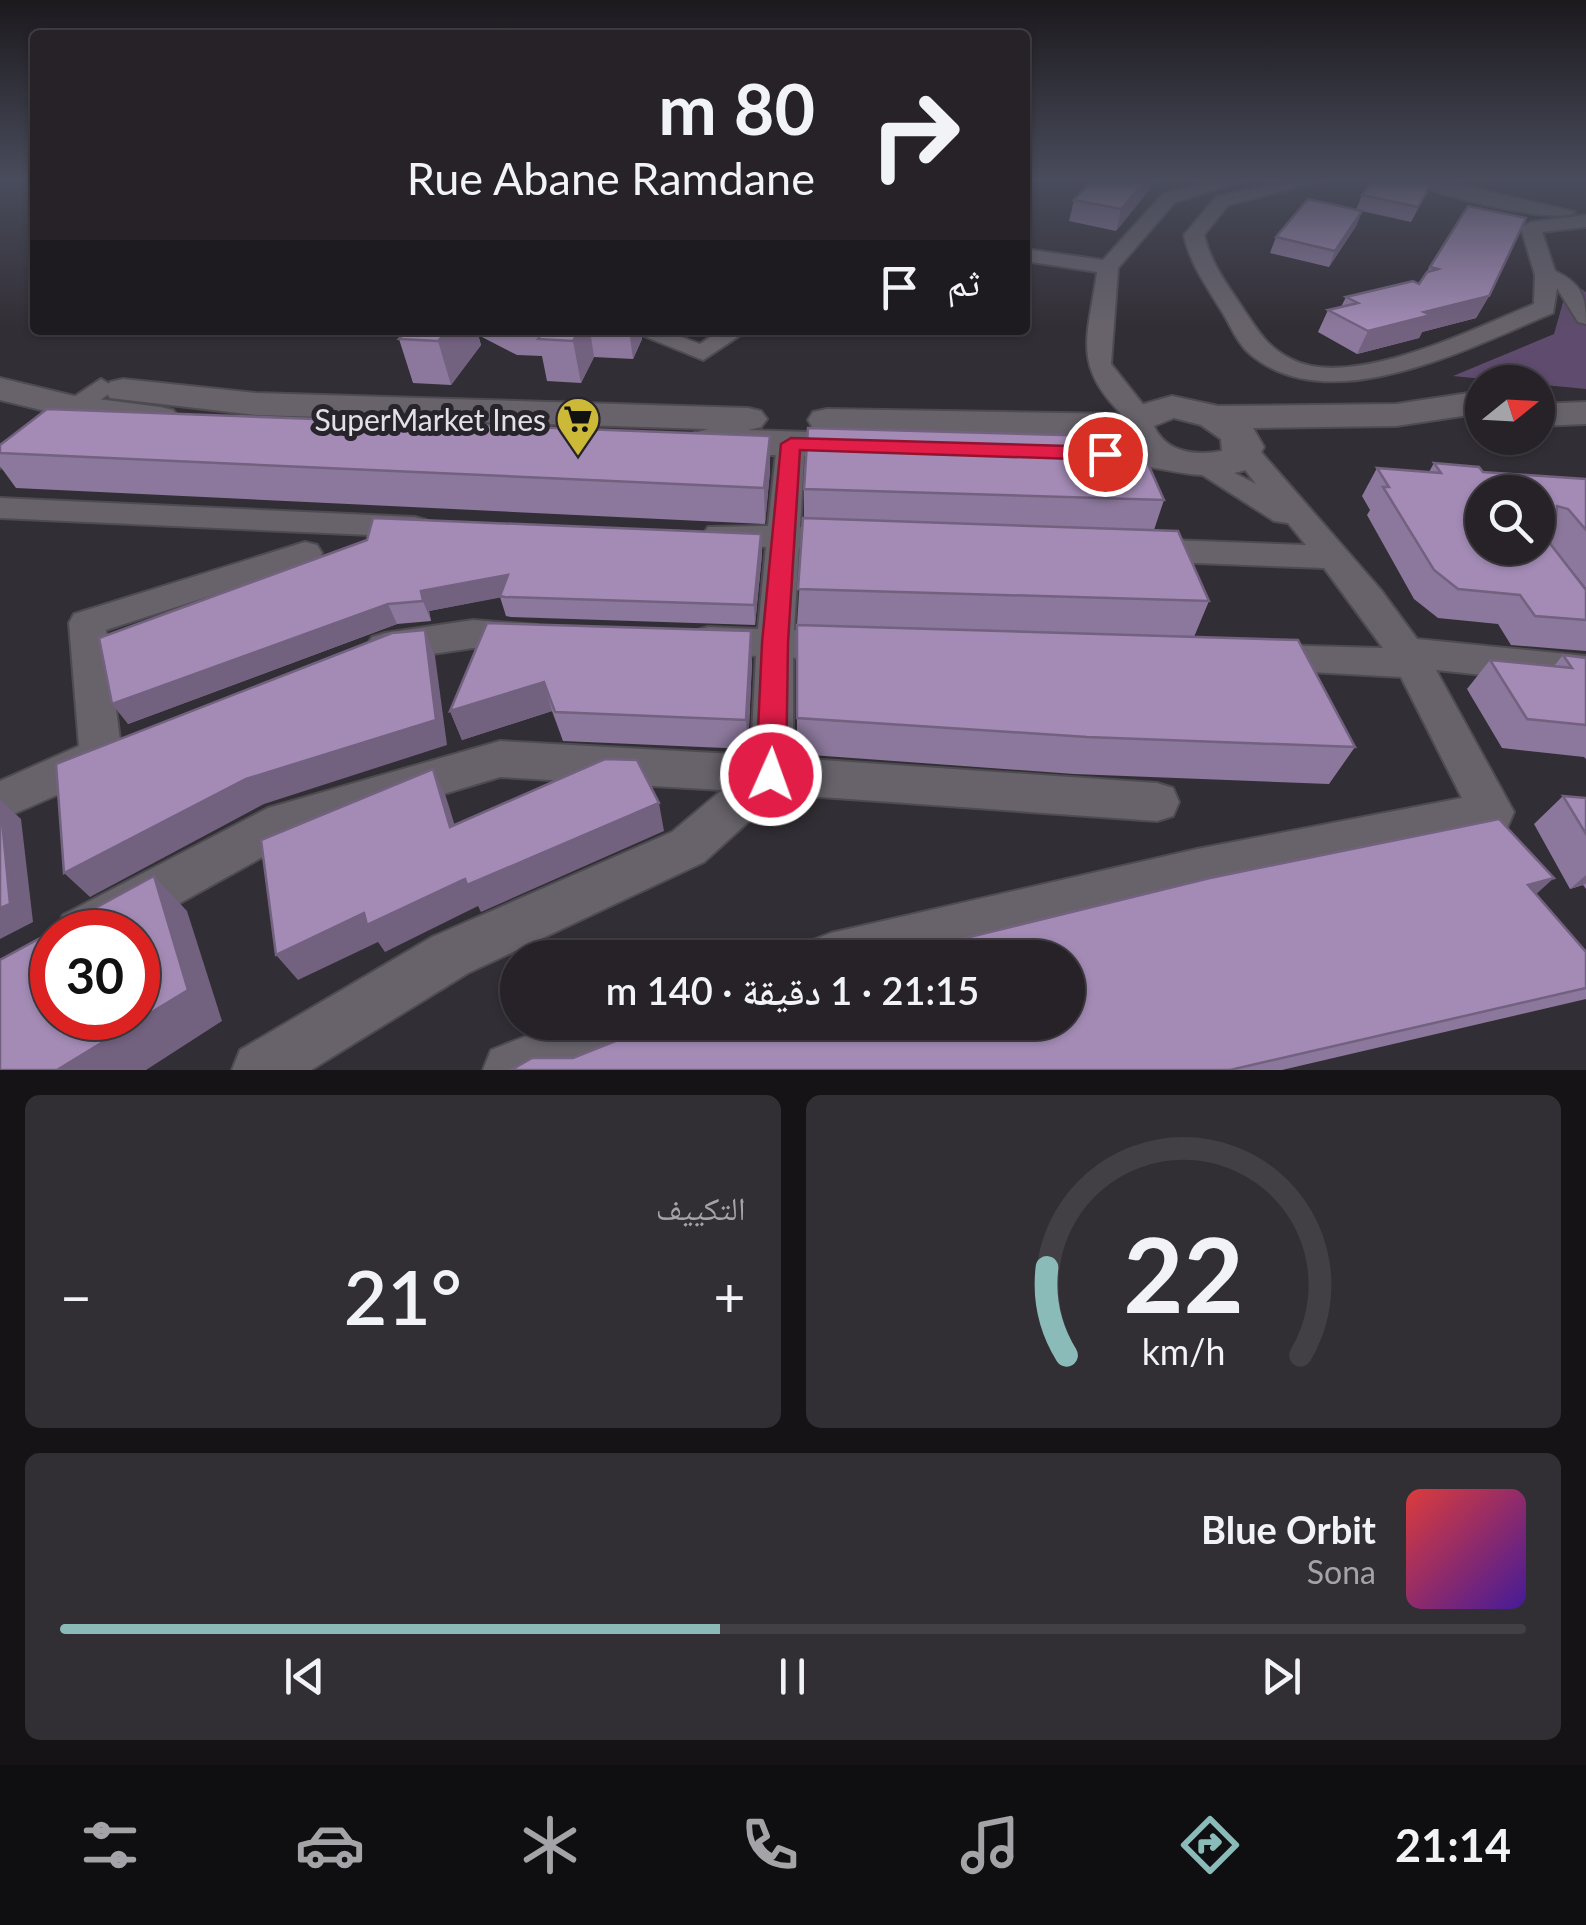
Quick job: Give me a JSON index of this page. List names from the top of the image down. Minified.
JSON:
{"places":{"supermarket":["SuperMarket Ines"]},"north":"right","page":{"turn":["80 m","Rue Abane Ramdane"],"then":"ثم","limit":"30","trip":"21:15 · 1 دقيقة · 140 m","tile":"التكييف","heat":["−","21°","+"],"song":["Blue Orbit","Sona"],"tabs":"21:14","gauge":["22","km/h"]}}
